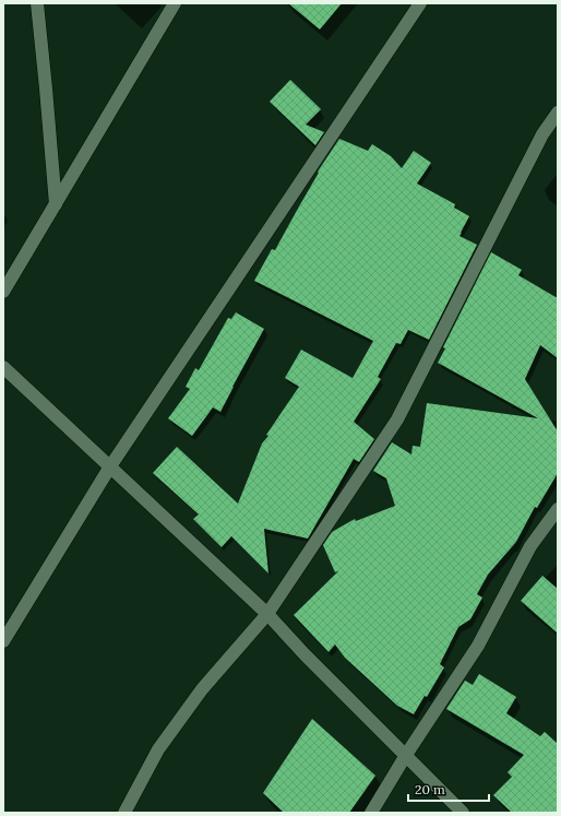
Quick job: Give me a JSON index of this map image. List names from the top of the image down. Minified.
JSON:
{"scale_bar":"20 m"}
